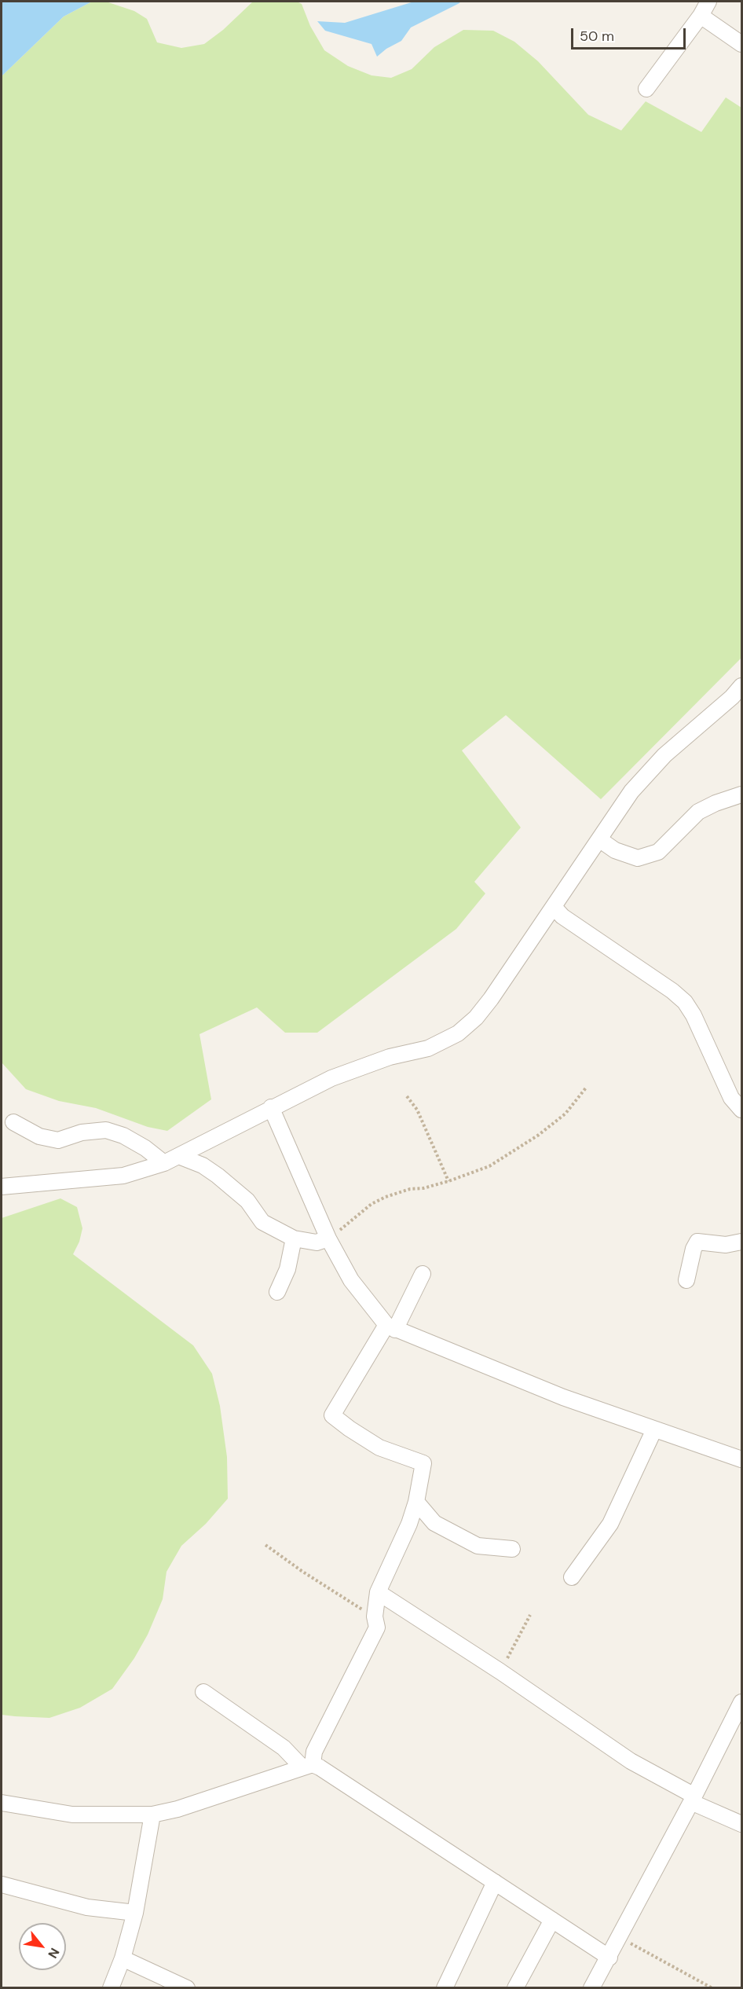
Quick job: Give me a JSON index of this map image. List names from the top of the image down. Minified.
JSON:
{"scale_bar":"50 m","north":"bottom right"}
